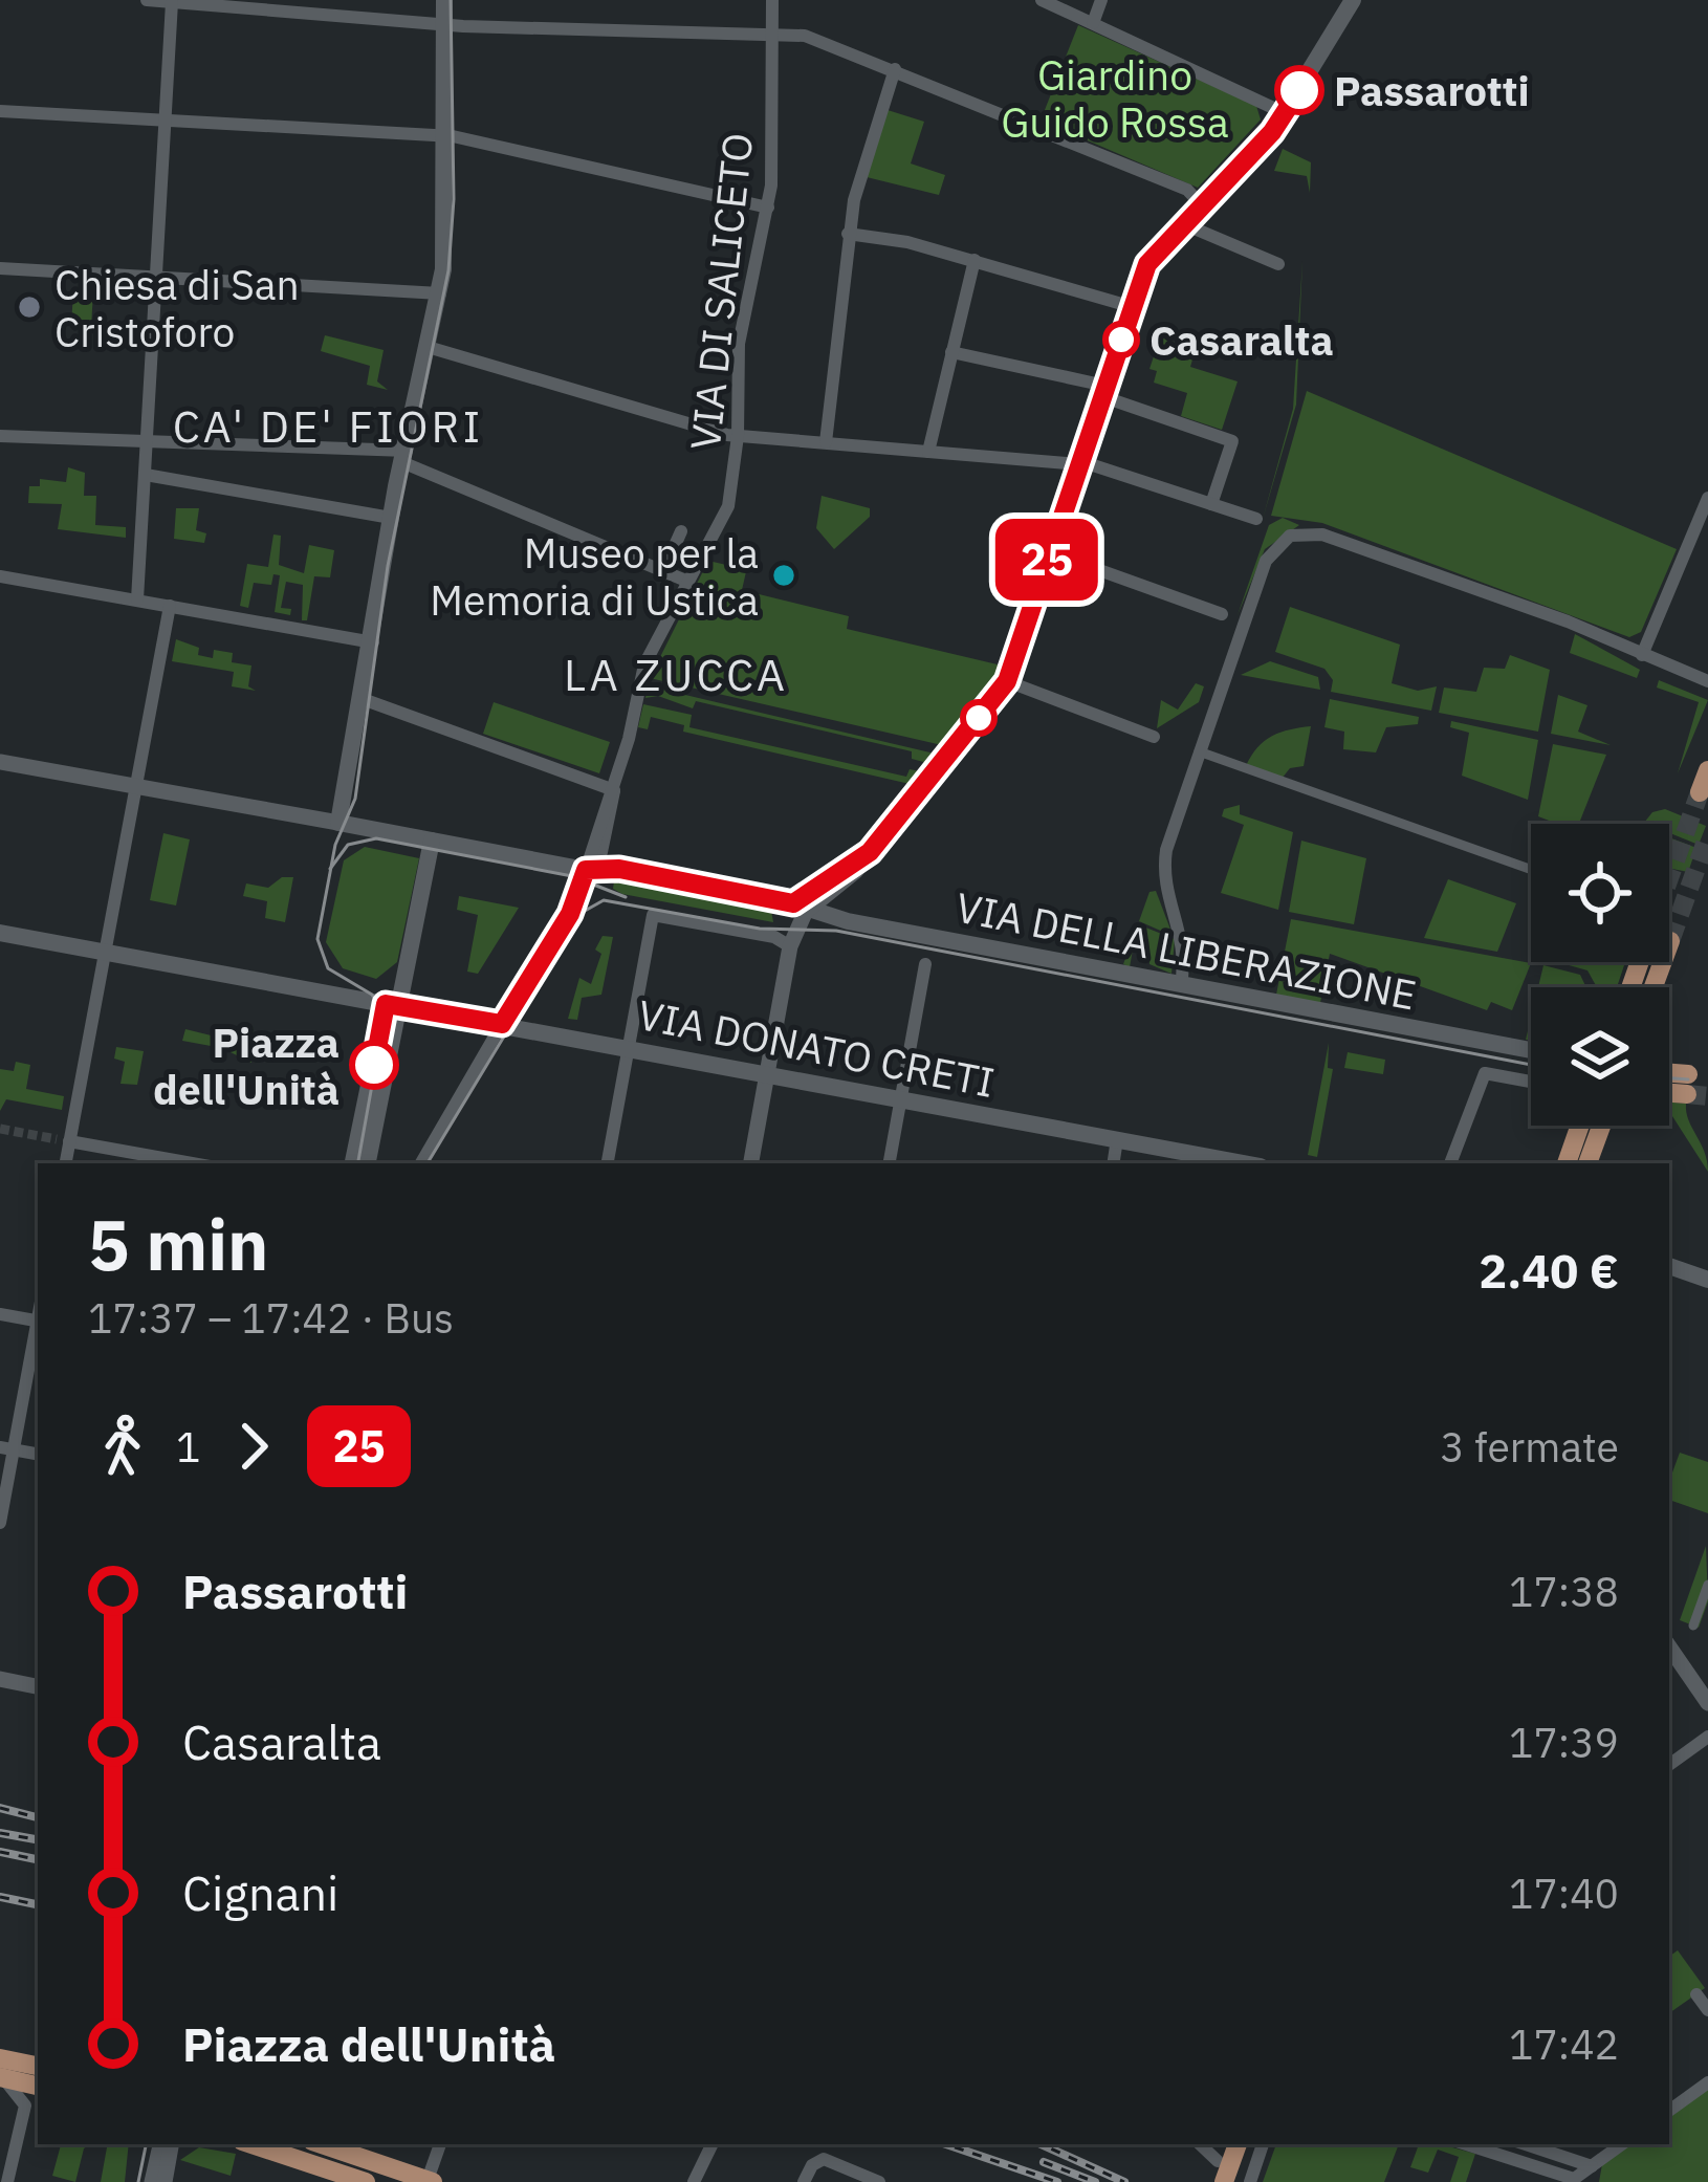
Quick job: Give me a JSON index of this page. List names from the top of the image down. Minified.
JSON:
{"streets":{"main road":["VIA DELLA LIBERAZIONE","VIA DONATO CRETI"],"street":["VIA DI SALICETO"]},"crossings":[["VIA DI SALICETO","VIA DELLA LIBERAZIONE"]],"districts":["CA' DE' FIORI","LA ZUCCA"],"parks":["Giardino Guido Rossa"],"places":["Passarotti","Chiesa di San Cristoforo","Casaralta","Museo per la Memoria di Ustica","Piazza dell'Unità"],"lines":["bus line 25"],"page":{"on_map":"25","heading":["5 min","17:37 – 17:42 · Bus","2.40 €"],"legs":["1","25","3 fermate"],"list":[{"name":"Passarotti","value":"17:38"},{"name":"Casaralta","value":"17:39"},{"name":"Cignani","value":"17:40"},{"name":"Piazza dell'Unità","value":"17:42"}]}}
